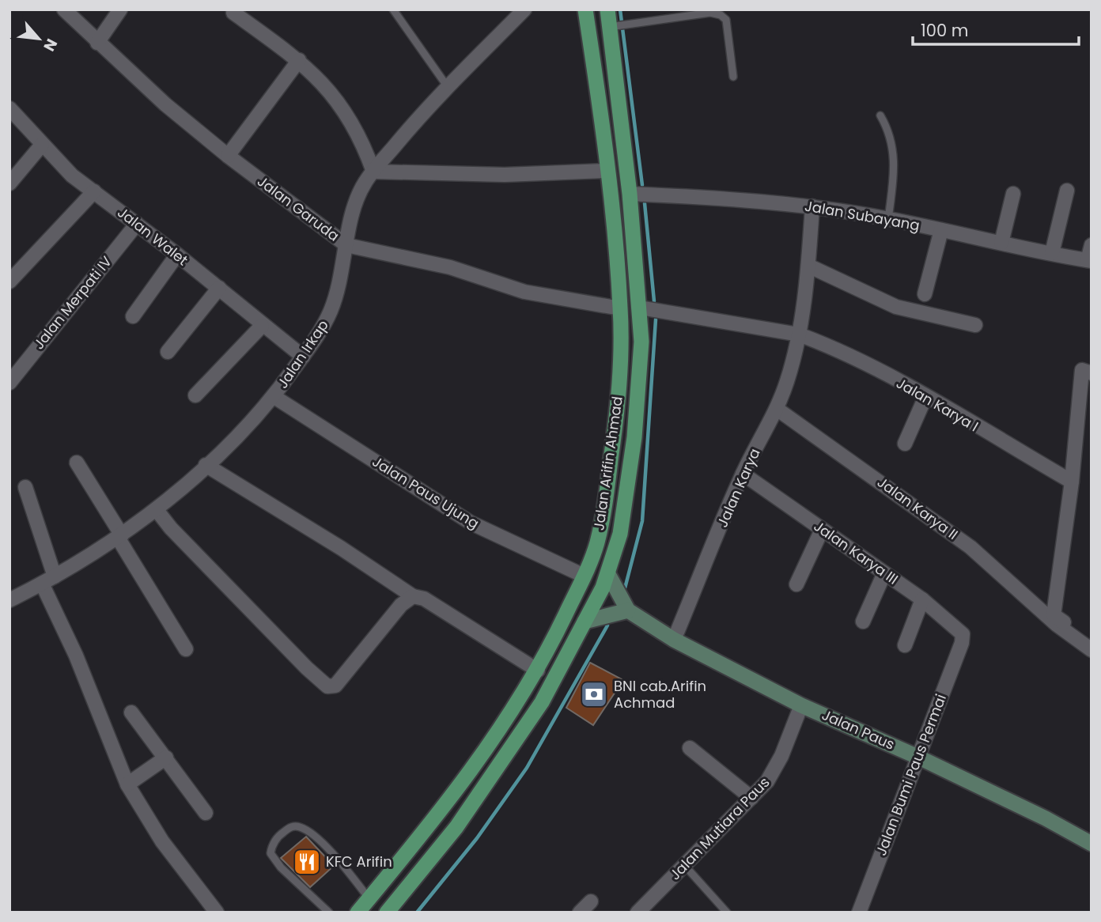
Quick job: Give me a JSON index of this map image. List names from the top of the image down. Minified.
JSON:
{"streets":{"main road":["Jalan Arifin Ahmad","Jalan Paus"],"street":["Jalan Garuda","Jalan Subayang","Jalan Walet","Jalan Merpati IV","Jalan Irkap","Jalan Karya I","Jalan Karya","Jalan Paus Ujung","Jalan Karya II","Jalan Karya III","Jalan Bumi Paus Permai","Jalan Mutiara Paus"]},"crossings":[["Jalan Garuda","Jalan Irkap"],["Jalan Garuda","Jalan Arifin Ahmad"],["Jalan Subayang","Jalan Arifin Ahmad"],["Jalan Subayang","Jalan Karya"],["Jalan Walet","Jalan Merpati IV"],["Jalan Walet","Jalan Irkap"],["Jalan Irkap","Jalan Paus Ujung"],["Jalan Karya I","Jalan Karya"],["Jalan Arifin Ahmad","Jalan Paus Ujung"],["Jalan Arifin Ahmad","Jalan Paus"],["Jalan Karya","Jalan Karya II"],["Jalan Karya","Jalan Karya III"],["Jalan Karya","Jalan Paus"],["Jalan Karya III","Jalan Bumi Paus Permai"],["Jalan Paus","Jalan Bumi Paus Permai"],["Jalan Paus","Jalan Mutiara Paus"]],"places":{"bank":["BNI cab.Arifin Achmad"],"restaurant":["KFC Arifin"]},"scale_bar":"100 m","north":"bottom right"}
